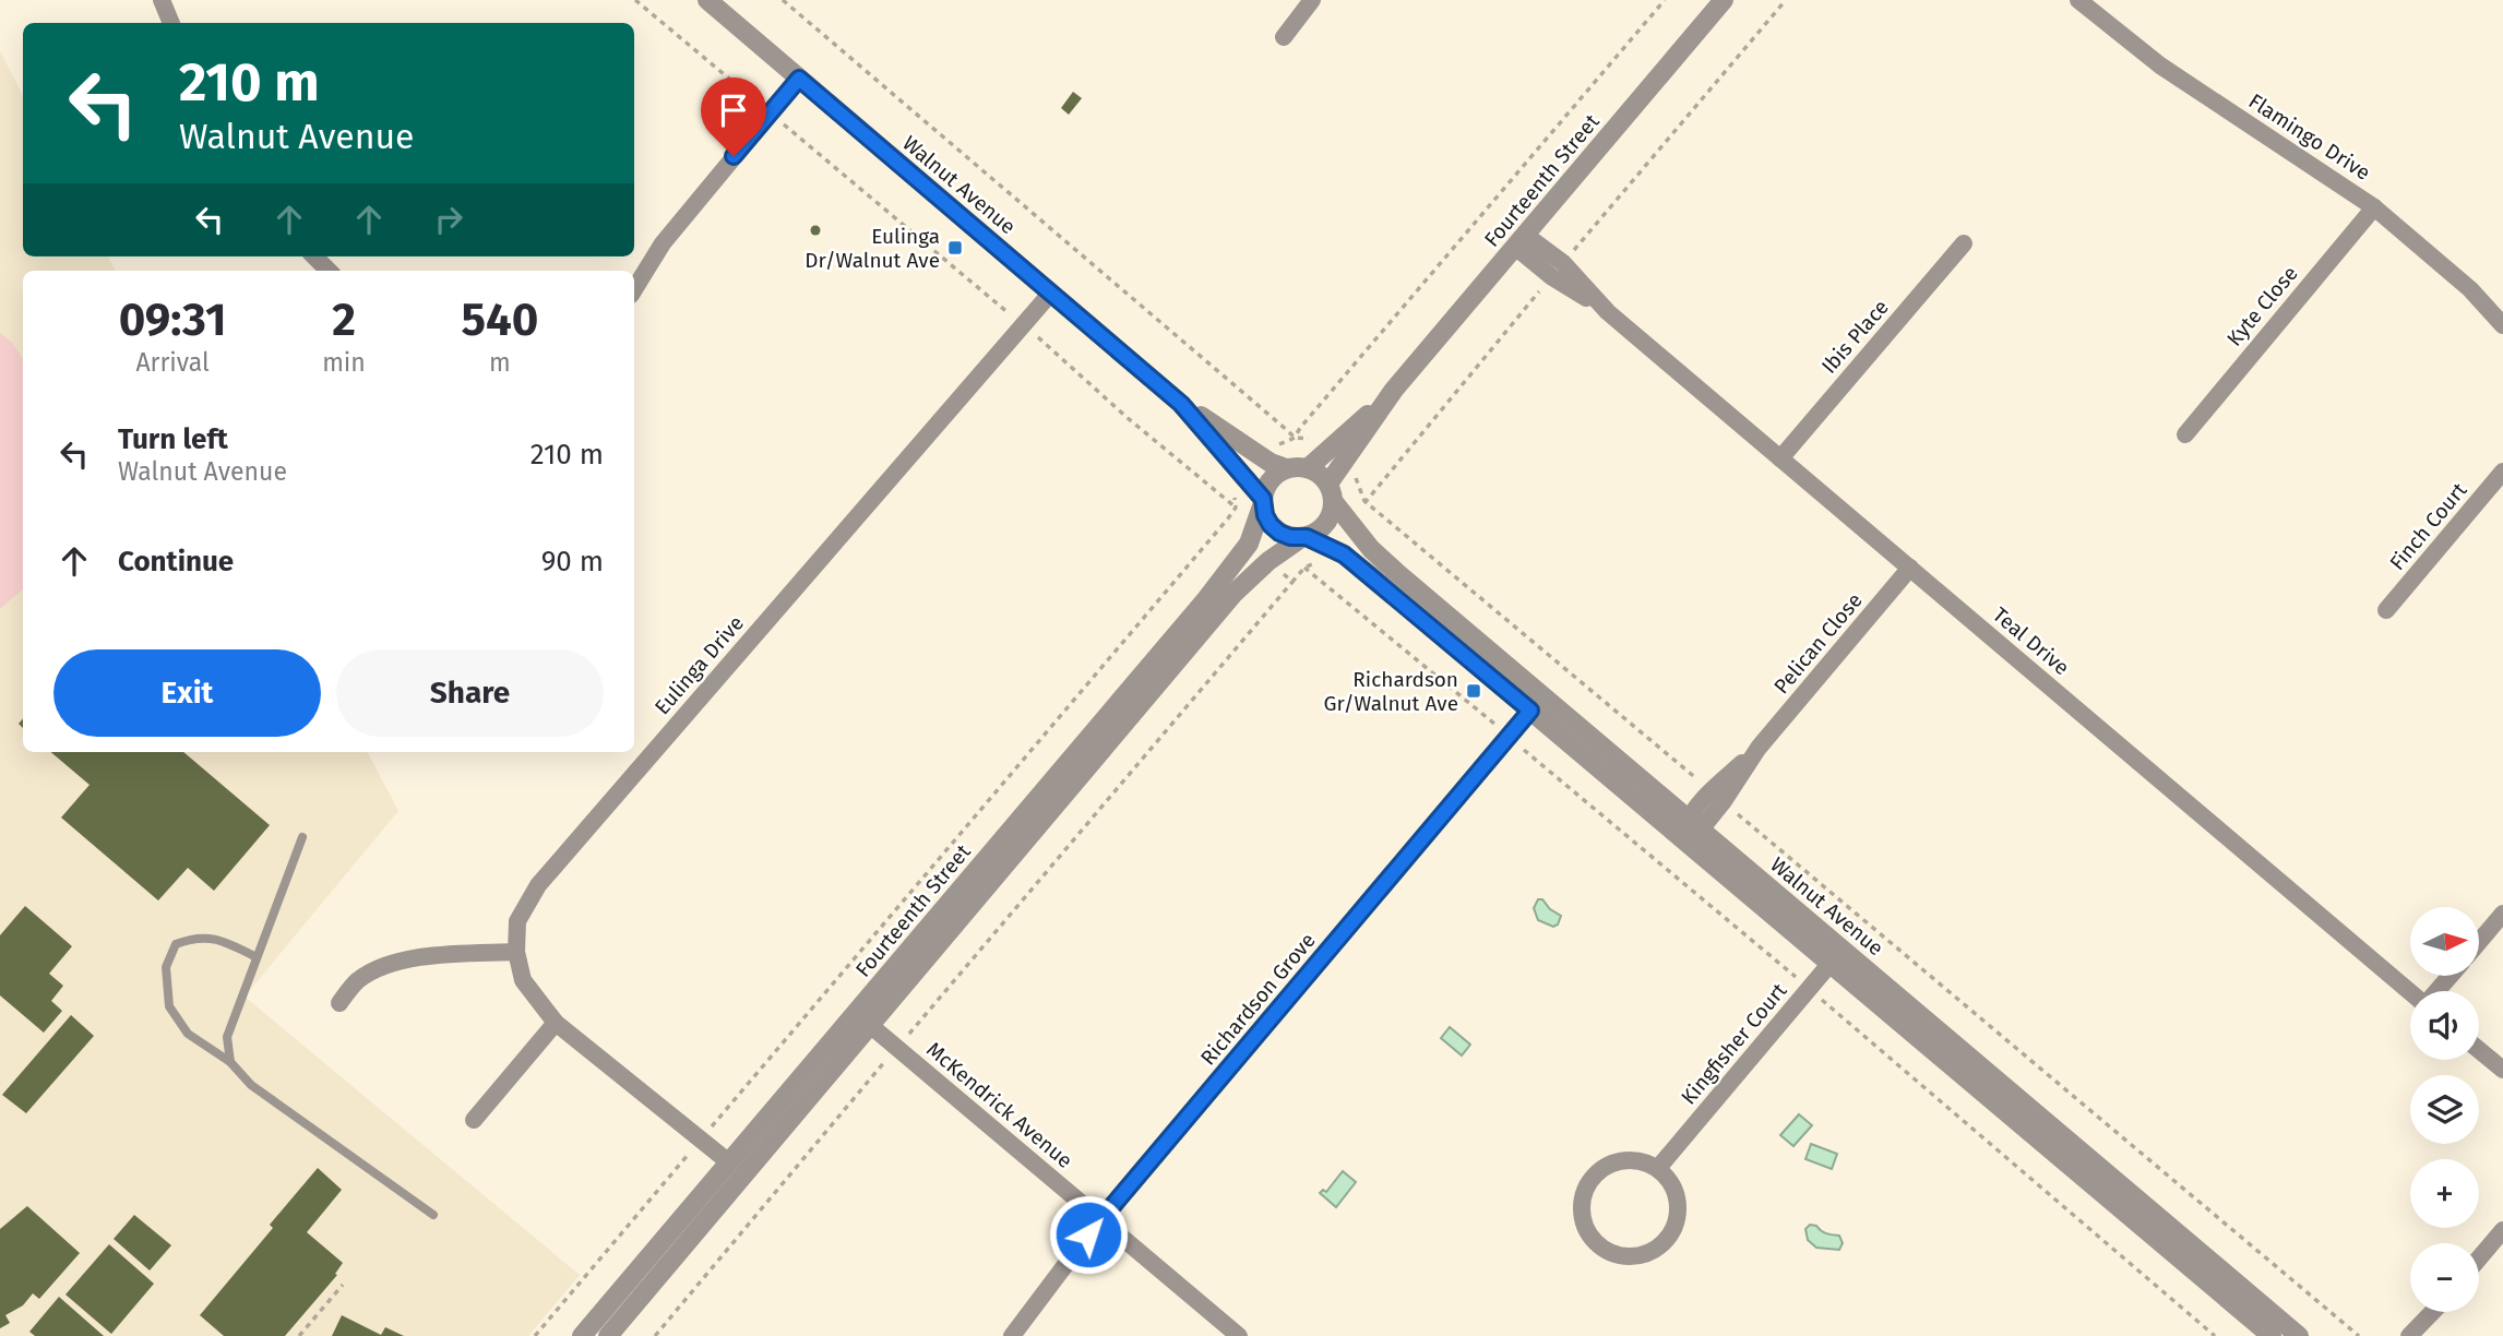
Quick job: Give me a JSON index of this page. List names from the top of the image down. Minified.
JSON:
{"streets":{"street":["Flamingo Drive","Fourteenth Street","Walnut Avenue","Kyte Close","Ibis Place","Finch Court","Teal Drive","Pelican Close","Eulinga Drive","Richardson Grove","Kingfisher Court","McKendrick Avenue"]},"crossings":[["Flamingo Drive","Kyte Close"],["Fourteenth Street","Walnut Avenue"],["Fourteenth Street","Teal Drive"],["Fourteenth Street","Eulinga Drive"],["Fourteenth Street","McKendrick Avenue"],["Walnut Avenue","Pelican Close"],["Walnut Avenue","Eulinga Drive"],["Walnut Avenue","Richardson Grove"],["Walnut Avenue","Kingfisher Court"],["Ibis Place","Teal Drive"],["Teal Drive","Pelican Close"],["Richardson Grove","McKendrick Avenue"]],"places":{"transit":["Eulinga Dr/Walnut Ave","Richardson Gr/Walnut Ave"]},"north":"right","page":{"turn":["210 m","Walnut Avenue"],"eta":["09:31","Arrival","2","min","540","m"],"list":[{"name":"Turn left","note":"Walnut Avenue","value":"210 m"},{"name":"Continue","value":"90 m"}],"buttons":["Exit","Share"],"map_buttons":["+","−"]}}
